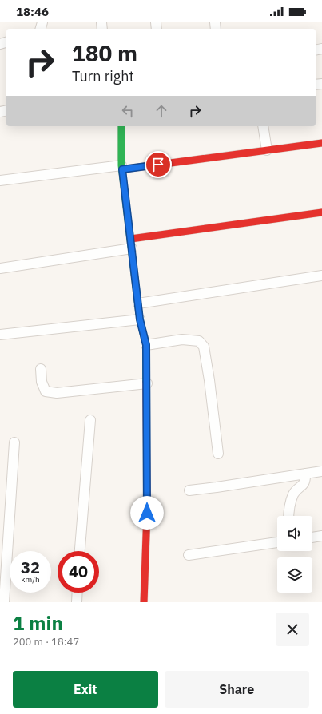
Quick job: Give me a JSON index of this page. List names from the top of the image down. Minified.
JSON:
{"page":{"status":"18:46","turn":["180 m","Turn right"],"speed":"32 km/h","limit":"40","heading":["1 min","200 m · 18:47"],"buttons":["Exit","Share"]}}
